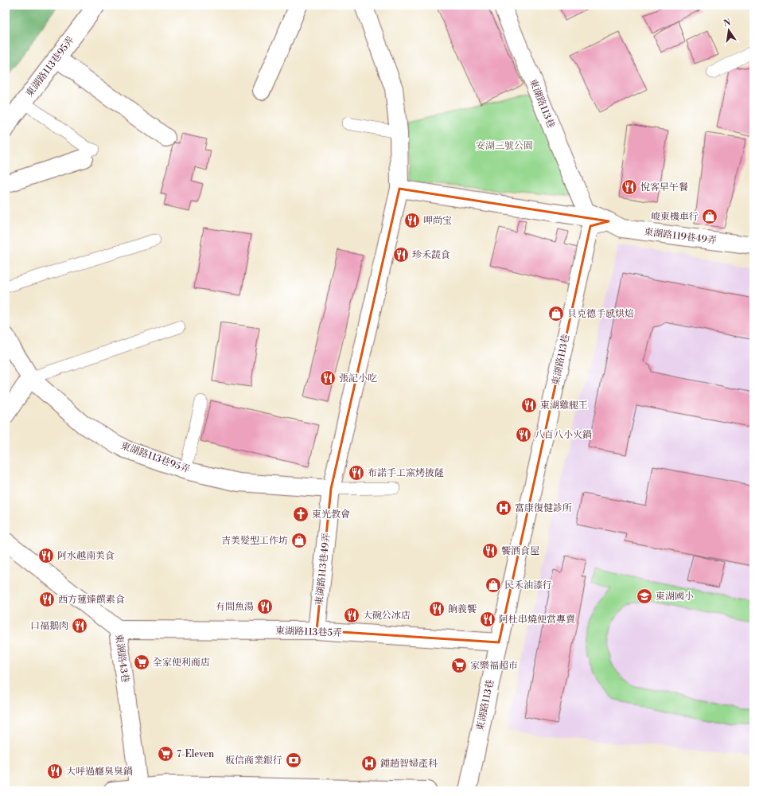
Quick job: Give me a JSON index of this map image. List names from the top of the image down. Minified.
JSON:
{"streets":{"street":["東湖路113巷95弄","東湖路113巷","東湖路119巷49弄","東湖路113巷49弄","東湖路113巷5弄","東湖路43巷"]},"crossings":[["東湖路113巷95弄","東湖路113巷49弄"],["東湖路113巷","東湖路119巷49弄"],["東湖路113巷","東湖路113巷5弄"],["東湖路113巷49弄","東湖路113巷5弄"],["東湖路113巷5弄","東湖路43巷"]],"parks":["安湖三號公園"],"places":{"restaurant":["悅客早午餐","呷尚宝","珍禾蔬食","張記小吃","東湖雞腿王","八百八小火鍋","布諾手工窯烤披薩","饗酒食屋","阿水越南美食","西方蓮臻饌素食","有間魚湯","餉義饗","大碗公冰店","阿杜串燒便當專賣","口福鵝肉","大呼過癮臭臭鍋"],"shop":["峻東機車行","貝克德手感烘焙","吉美髮型工作坊","民禾油漆行"],"hospital":["富康復健診所","鍾趙智婦產科"],"church":["東光教會"],"school or university":["東湖國小"],"supermarket":["全家便利商店","家樂福超市","7-Eleven"],"bank":["板信商業銀行"]},"north":"top"}
